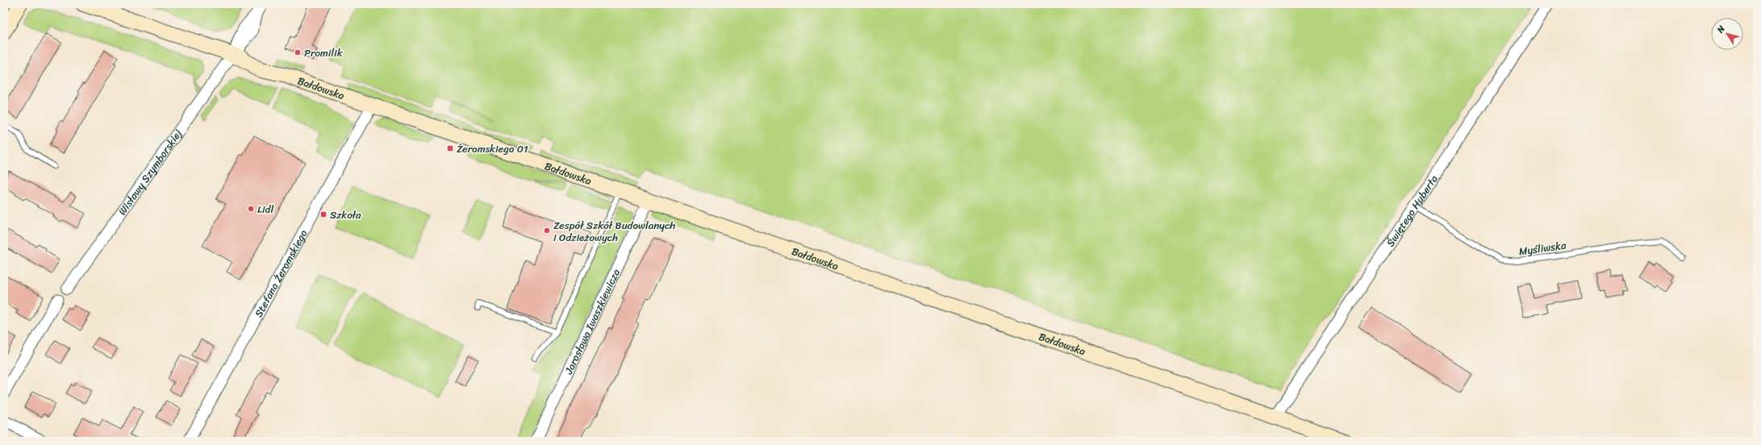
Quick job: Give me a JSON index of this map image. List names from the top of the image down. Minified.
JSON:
{"streets":{"street":["Bałdowska","Wisławy Szymborskiej","Świętego Huberta","Stefana Żeromskiego","Jarosława Iwaszkiewicza"],"lane":["Myśliwska"]},"crossings":[["Bałdowska","Wisławy Szymborskiej"],["Bałdowska","Świętego Huberta"],["Bałdowska","Stefana Żeromskiego"],["Bałdowska","Jarosława Iwaszkiewicza"],["Świętego Huberta","Myśliwska"]],"places":{"other":["Promilik","Lidl","Zespół Szkół Budowlanych i Odzieżowych"],"transit":["Żeromskiego 01","Szkoła"]},"north":"top left"}
